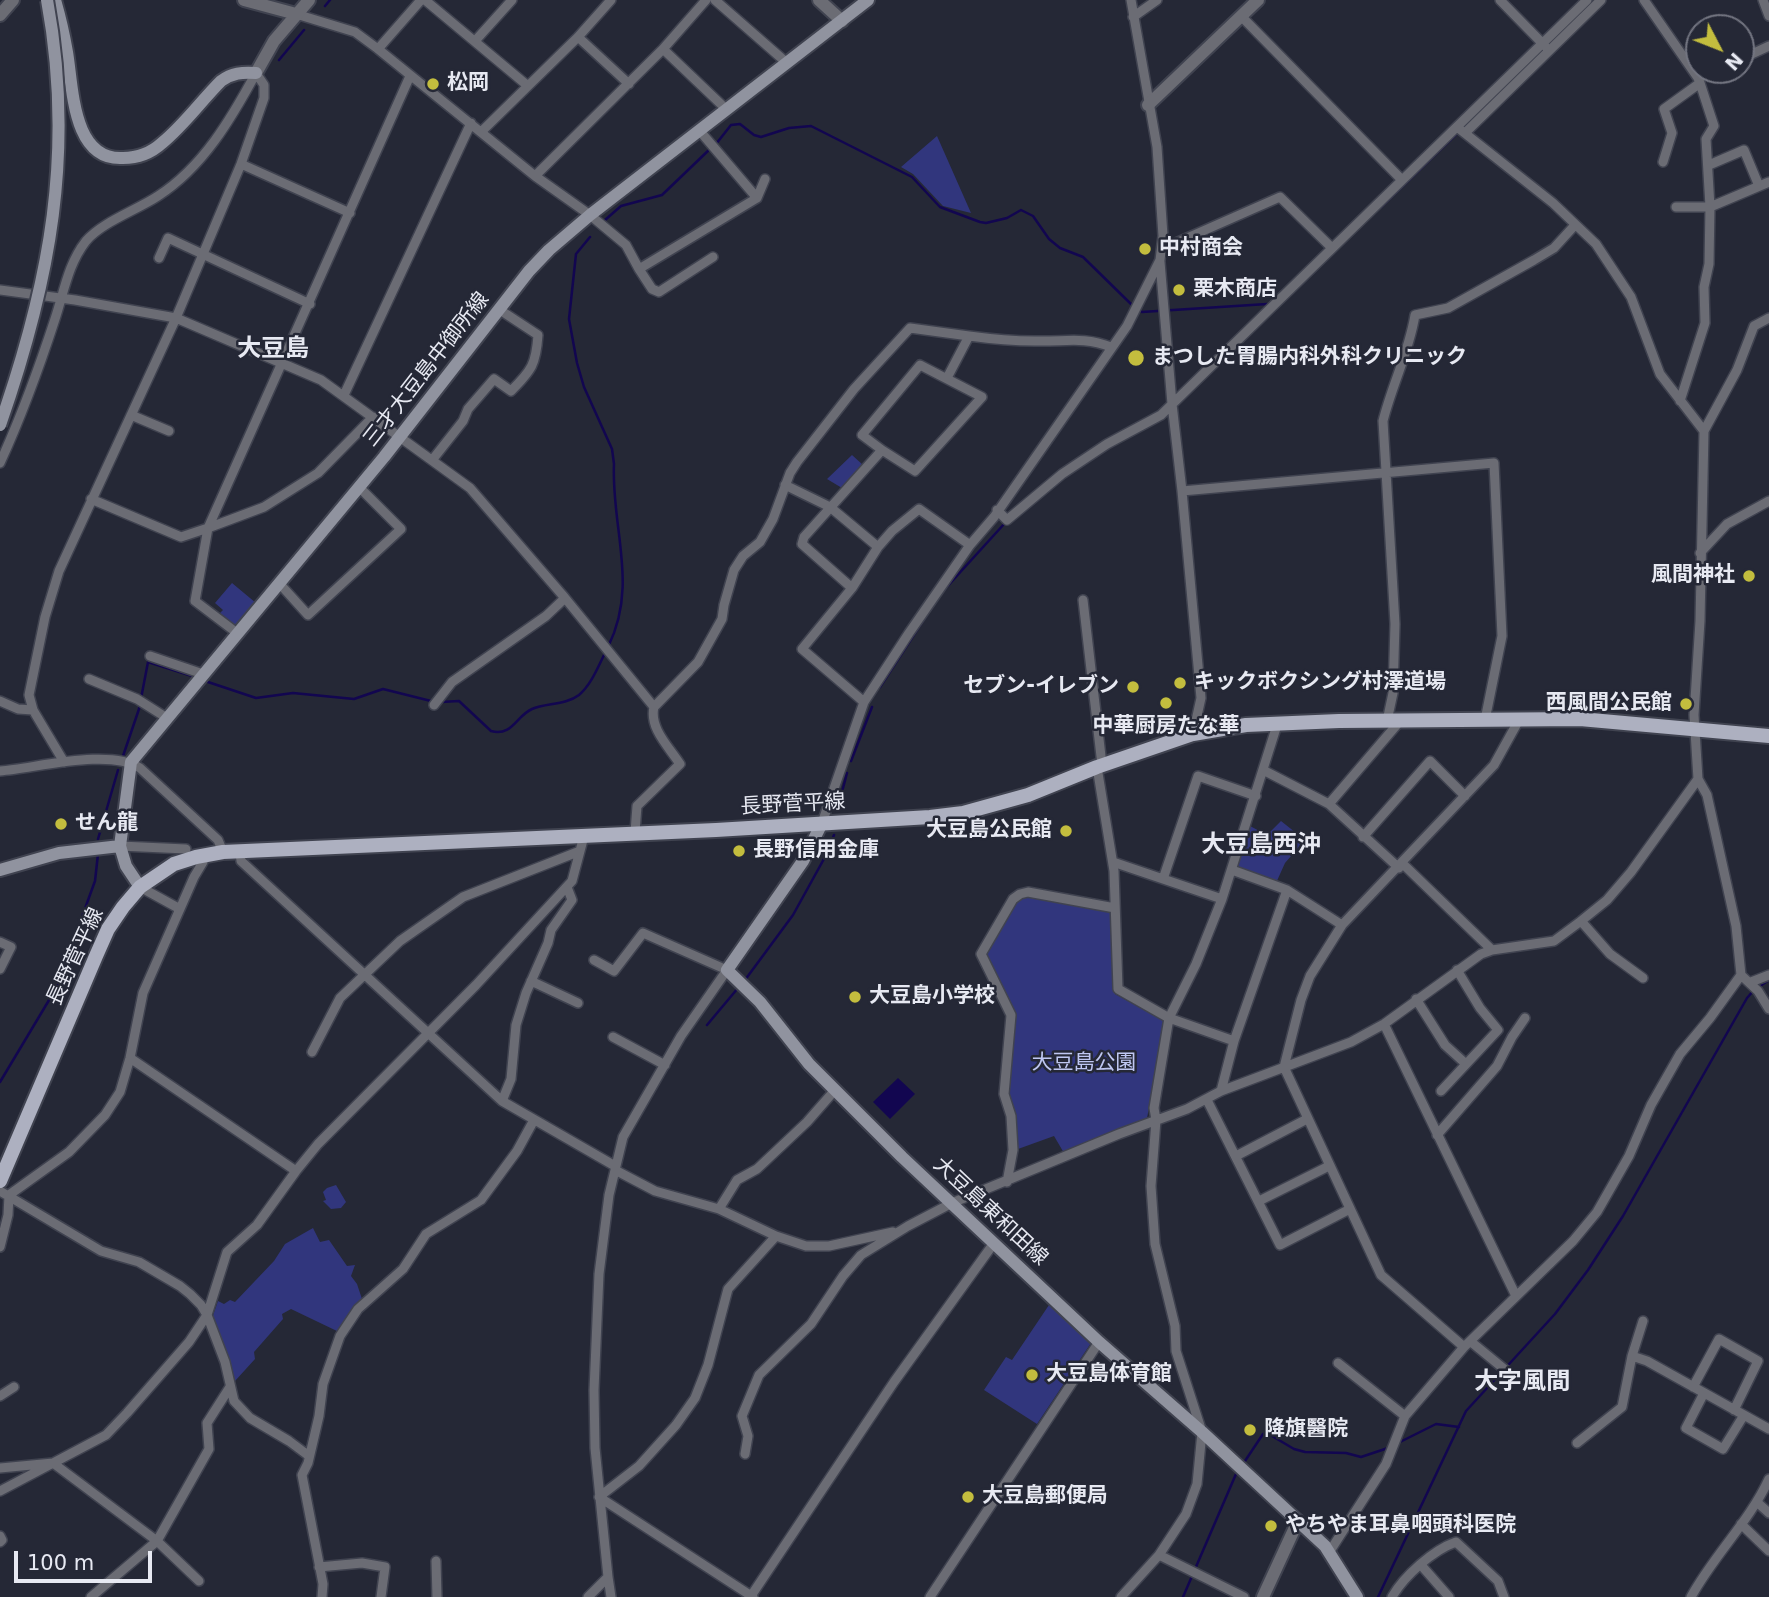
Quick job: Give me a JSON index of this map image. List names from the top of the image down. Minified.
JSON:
{"streets":{"main road":["三才大豆島中御所線","長野菅平線","大豆島東和田線"]},"districts":["大豆島","大豆島西沖","大字風間"],"parks":["大豆島公園"],"places":["松岡","中村商会","栗木商店","まつした胃腸内科外科クリニック","風間神社","キックボクシング村澤道場","セブン-イレブン","中華厨房たな華","西風間公民館","せん龍","大豆島公民館","長野信用金庫","大豆島小学校","大豆島体育館","降旗醫院","大豆島郵便局","やちやま耳鼻咽頭科医院"],"scale_bar":"100 m","north":"bottom right"}
